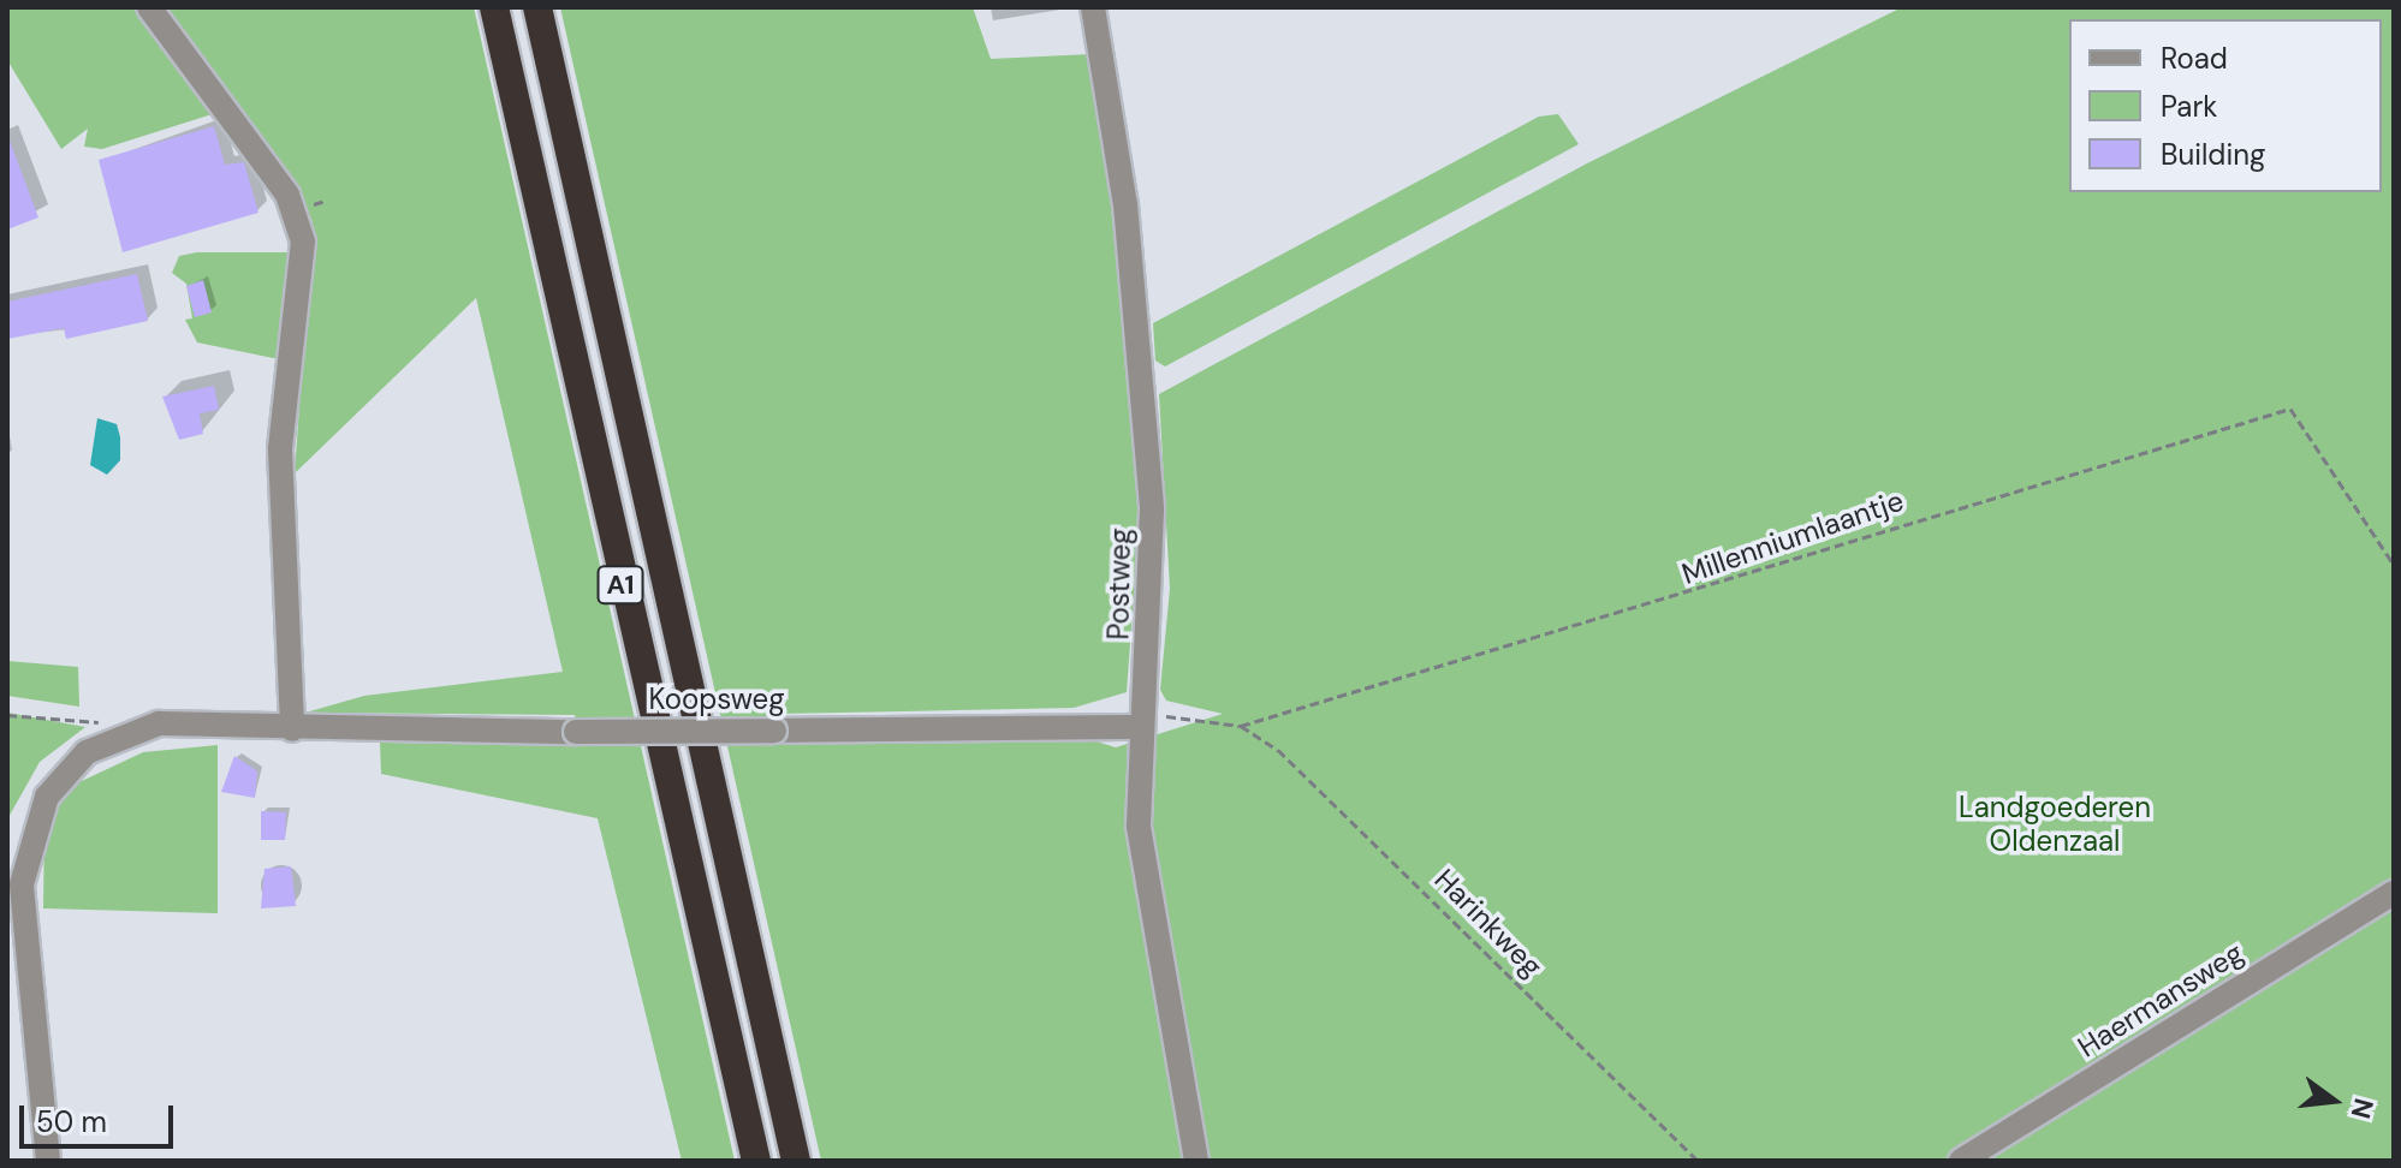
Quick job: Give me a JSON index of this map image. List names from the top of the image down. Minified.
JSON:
{"streets":{"highway":["A1"],"street":["Postweg","Koopsweg","Haermansweg"],"path":["Millenniumlaantje","Harinkweg"]},"crossings":[["Millenniumlaantje","Harinkweg"],["Postweg","Koopsweg"]],"parks":["Landgoederen Oldenzaal"],"legend":["Road","Park","Building"],"scale_bar":"50 m","north":"right"}
